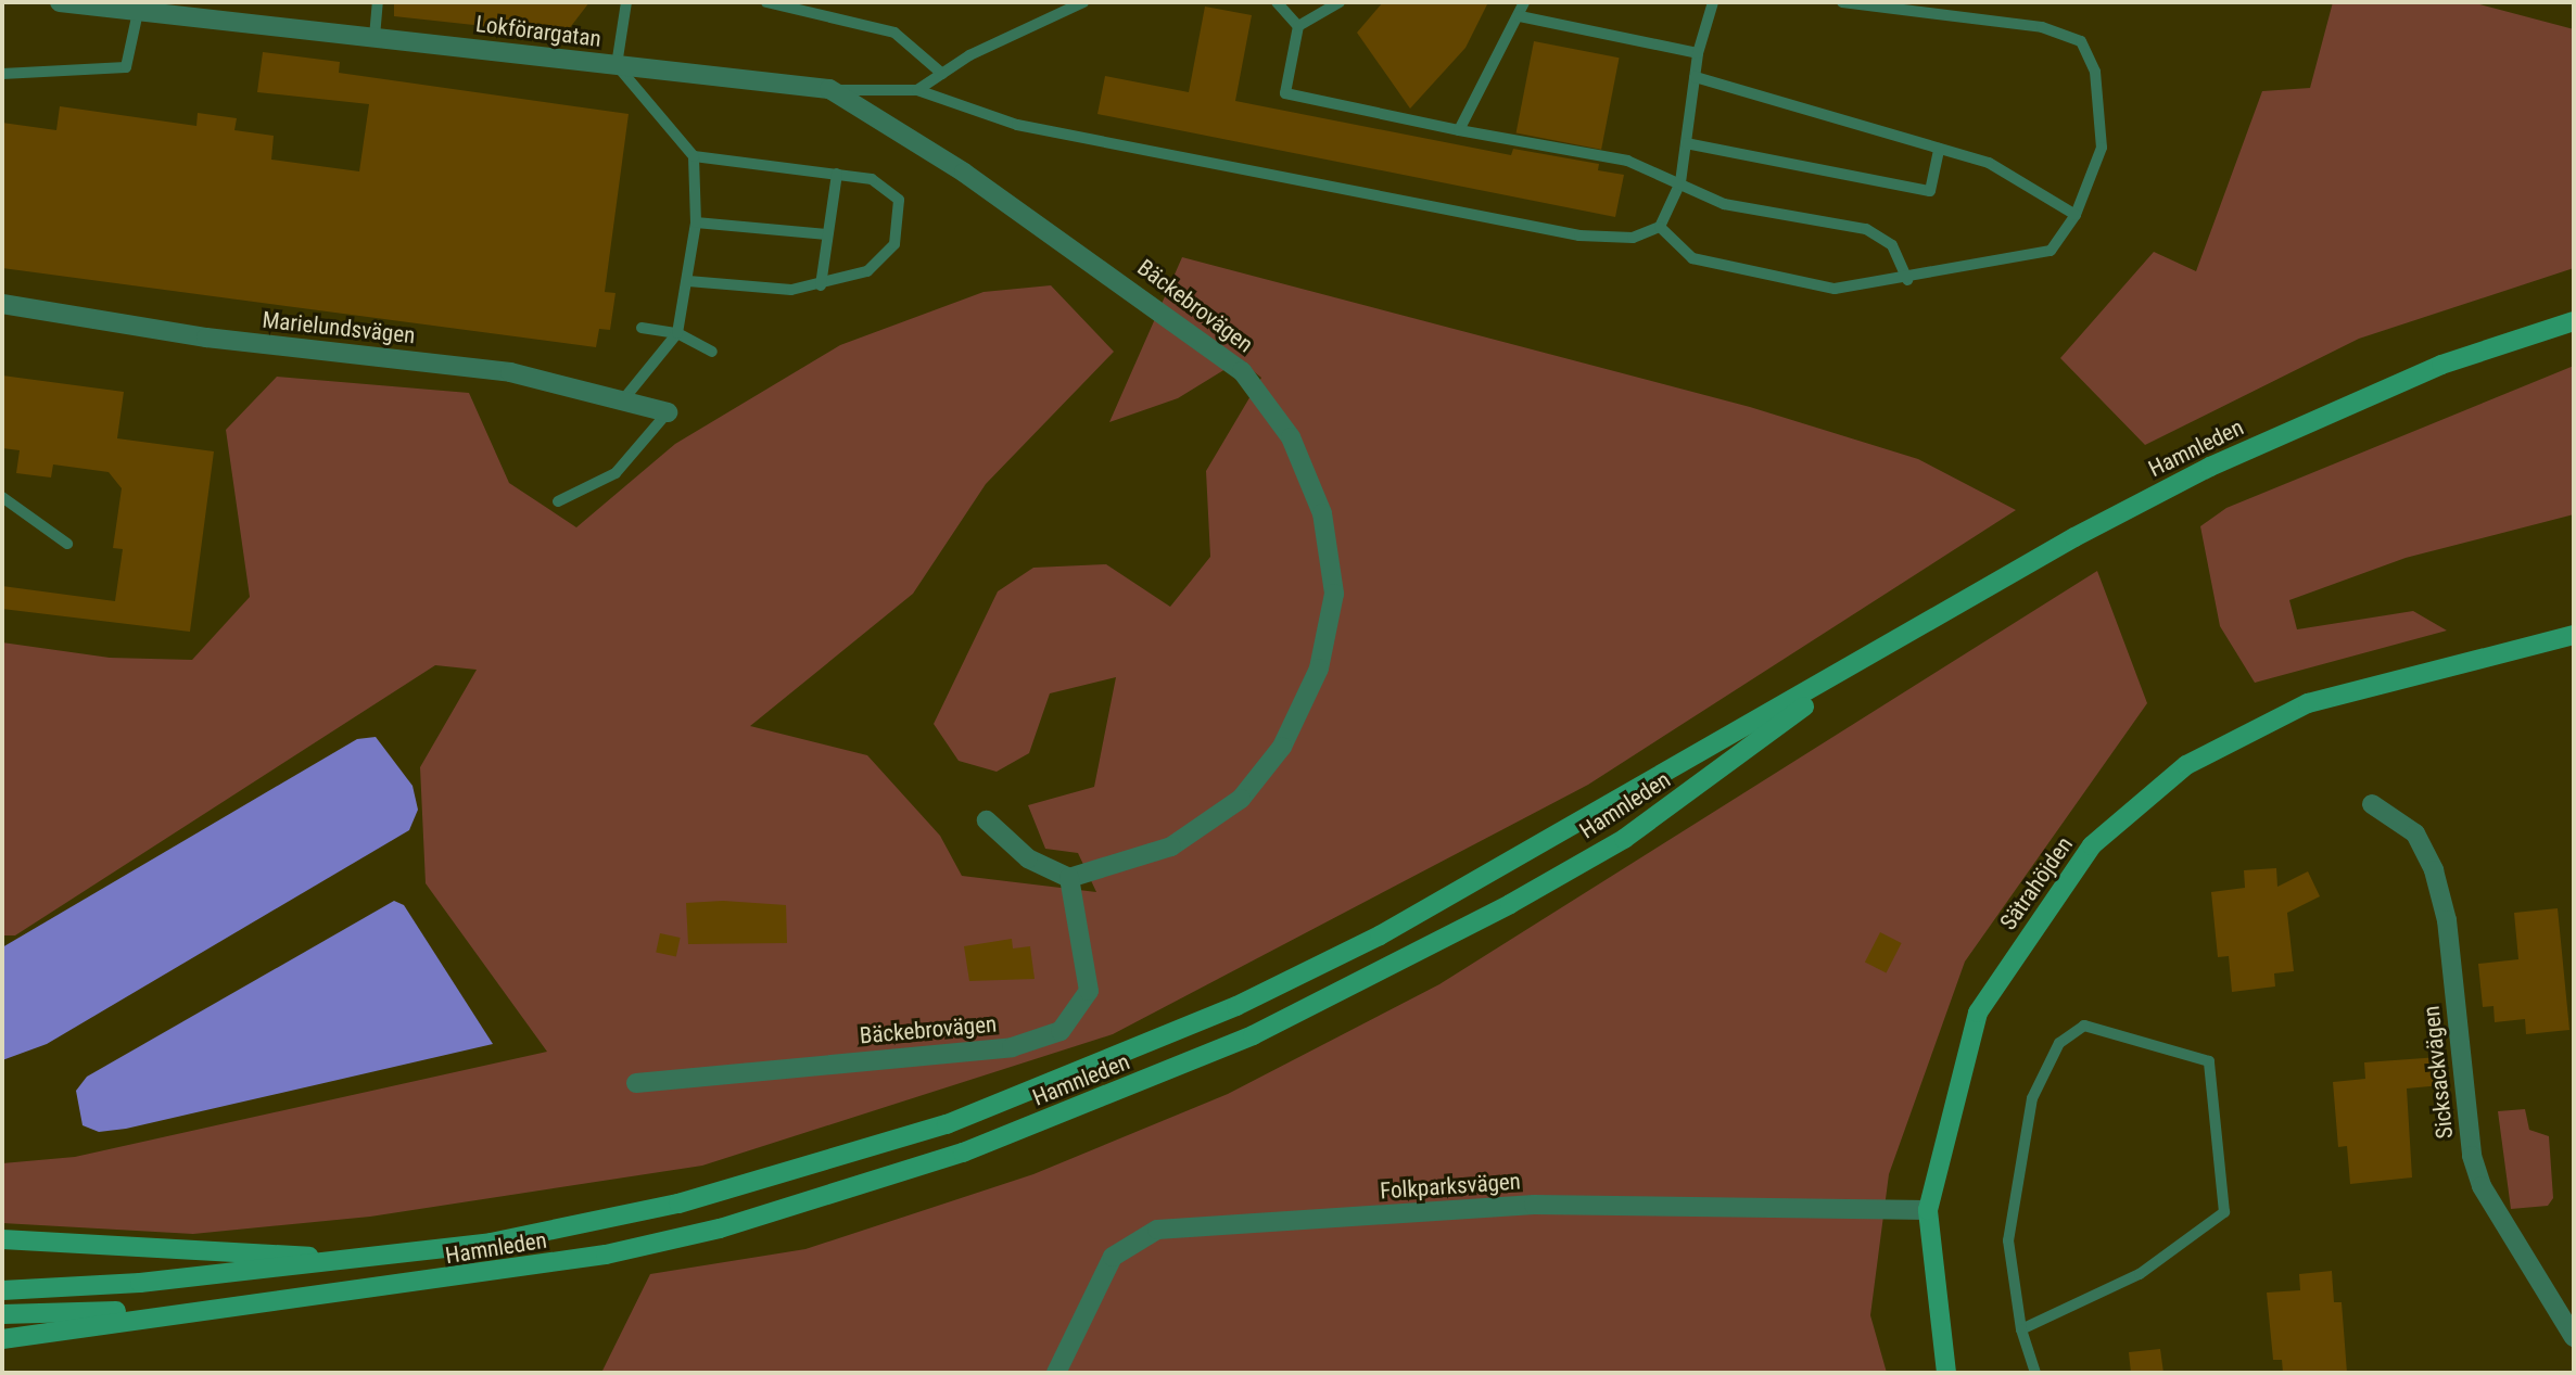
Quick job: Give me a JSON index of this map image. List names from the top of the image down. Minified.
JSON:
{"streets":{"main road":["Hamnleden","Sätrahöjden"],"street":["Lokförargatan","Bäckebrovägen","Marielundsvägen","Sicksackvägen","Folkparksvägen"]},"crossings":[["Lokförargatan","Bäckebrovägen"],["Sätrahöjden","Folkparksvägen"]]}
